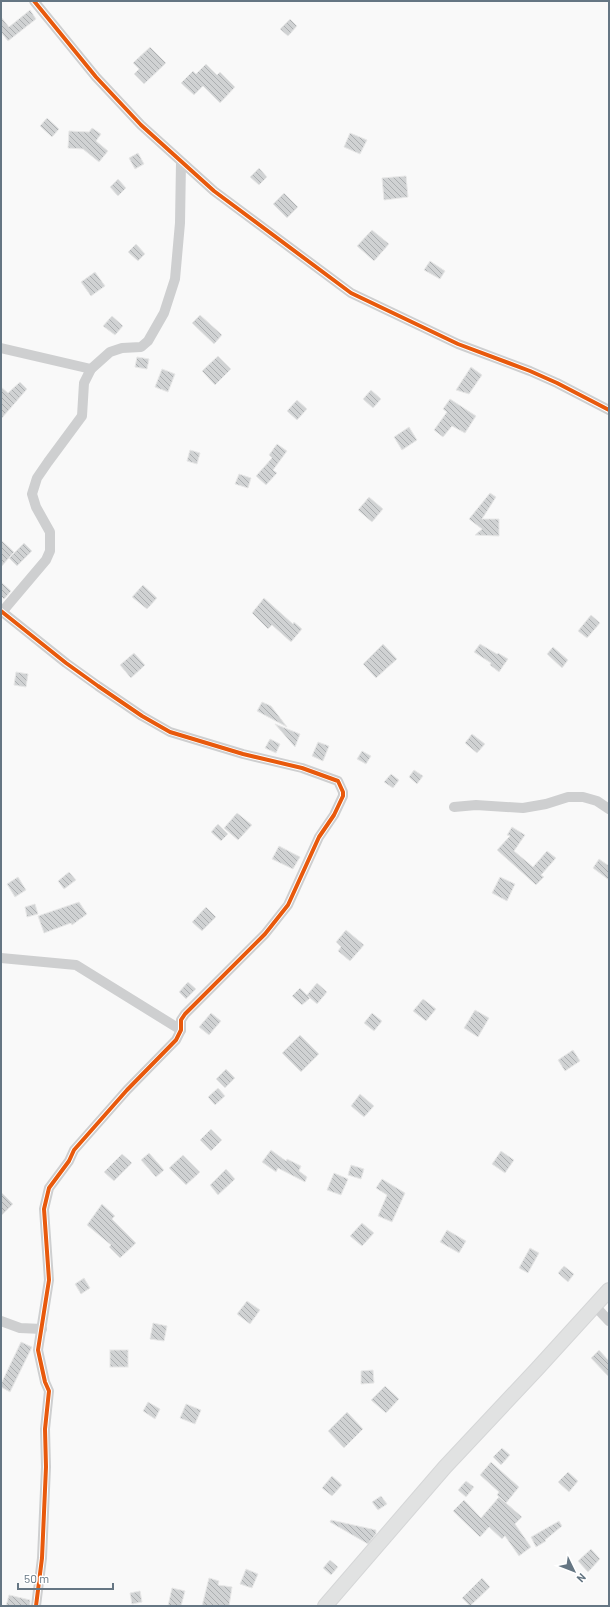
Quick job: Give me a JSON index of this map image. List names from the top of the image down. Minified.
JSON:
{"scale_bar":"50 m","north":"bottom right"}
